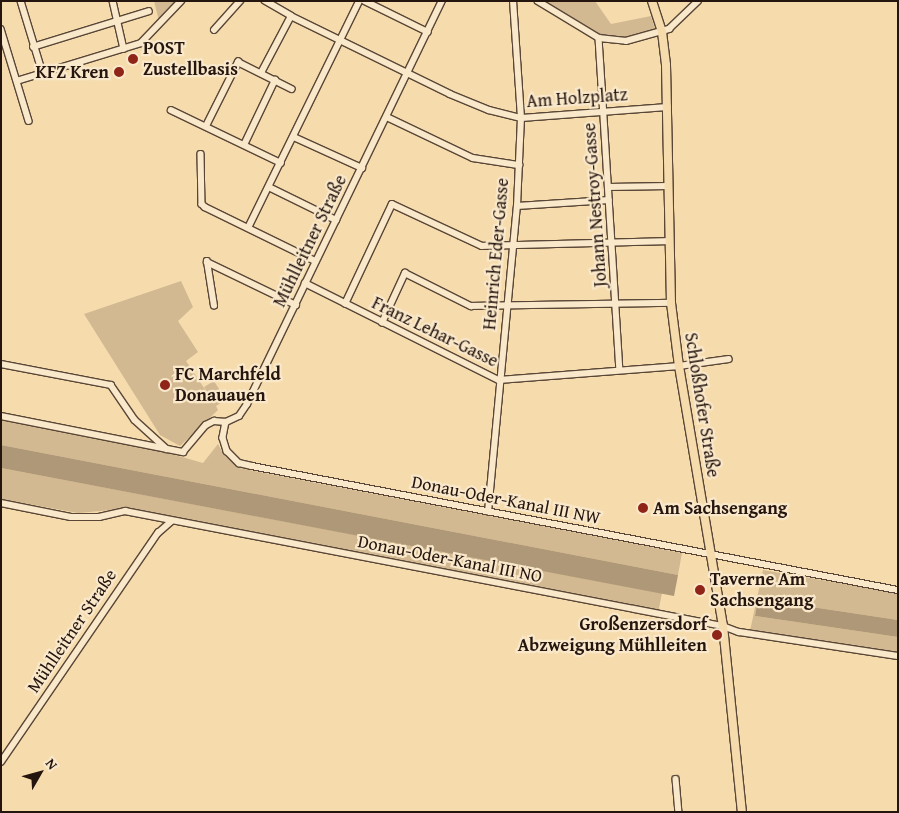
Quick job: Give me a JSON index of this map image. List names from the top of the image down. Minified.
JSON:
{"streets":{"main road":["Schloßhofer Straße"],"street":["Am Holzplatz","Johann Nestroy-Gasse","Mühlleitner Straße","Heinrich Eder-Gasse","Franz Lehar-Gasse","Donau-Oder-Kanal III NW","Donau-Oder-Kanal III NO"]},"crossings":[["Am Holzplatz","Johann Nestroy-Gasse"],["Am Holzplatz","Mühlleitner Straße"],["Am Holzplatz","Heinrich Eder-Gasse"],["Am Holzplatz","Schloßhofer Straße"],["Johann Nestroy-Gasse","Franz Lehar-Gasse"],["Mühlleitner Straße","Franz Lehar-Gasse"],["Mühlleitner Straße","Donau-Oder-Kanal III NW"],["Mühlleitner Straße","Donau-Oder-Kanal III NO"],["Heinrich Eder-Gasse","Franz Lehar-Gasse"],["Heinrich Eder-Gasse","Donau-Oder-Kanal III NW"],["Franz Lehar-Gasse","Schloßhofer Straße"],["Schloßhofer Straße","Donau-Oder-Kanal III NW"],["Schloßhofer Straße","Donau-Oder-Kanal III NO"]],"places":["POST Zustellbasis","KFZ Kren","FC Marchfeld Donauauen","Am Sachsengang","Taverne Am Sachsengang","Großenzersdorf Abzweigung Mühlleiten"],"north":"top right"}
